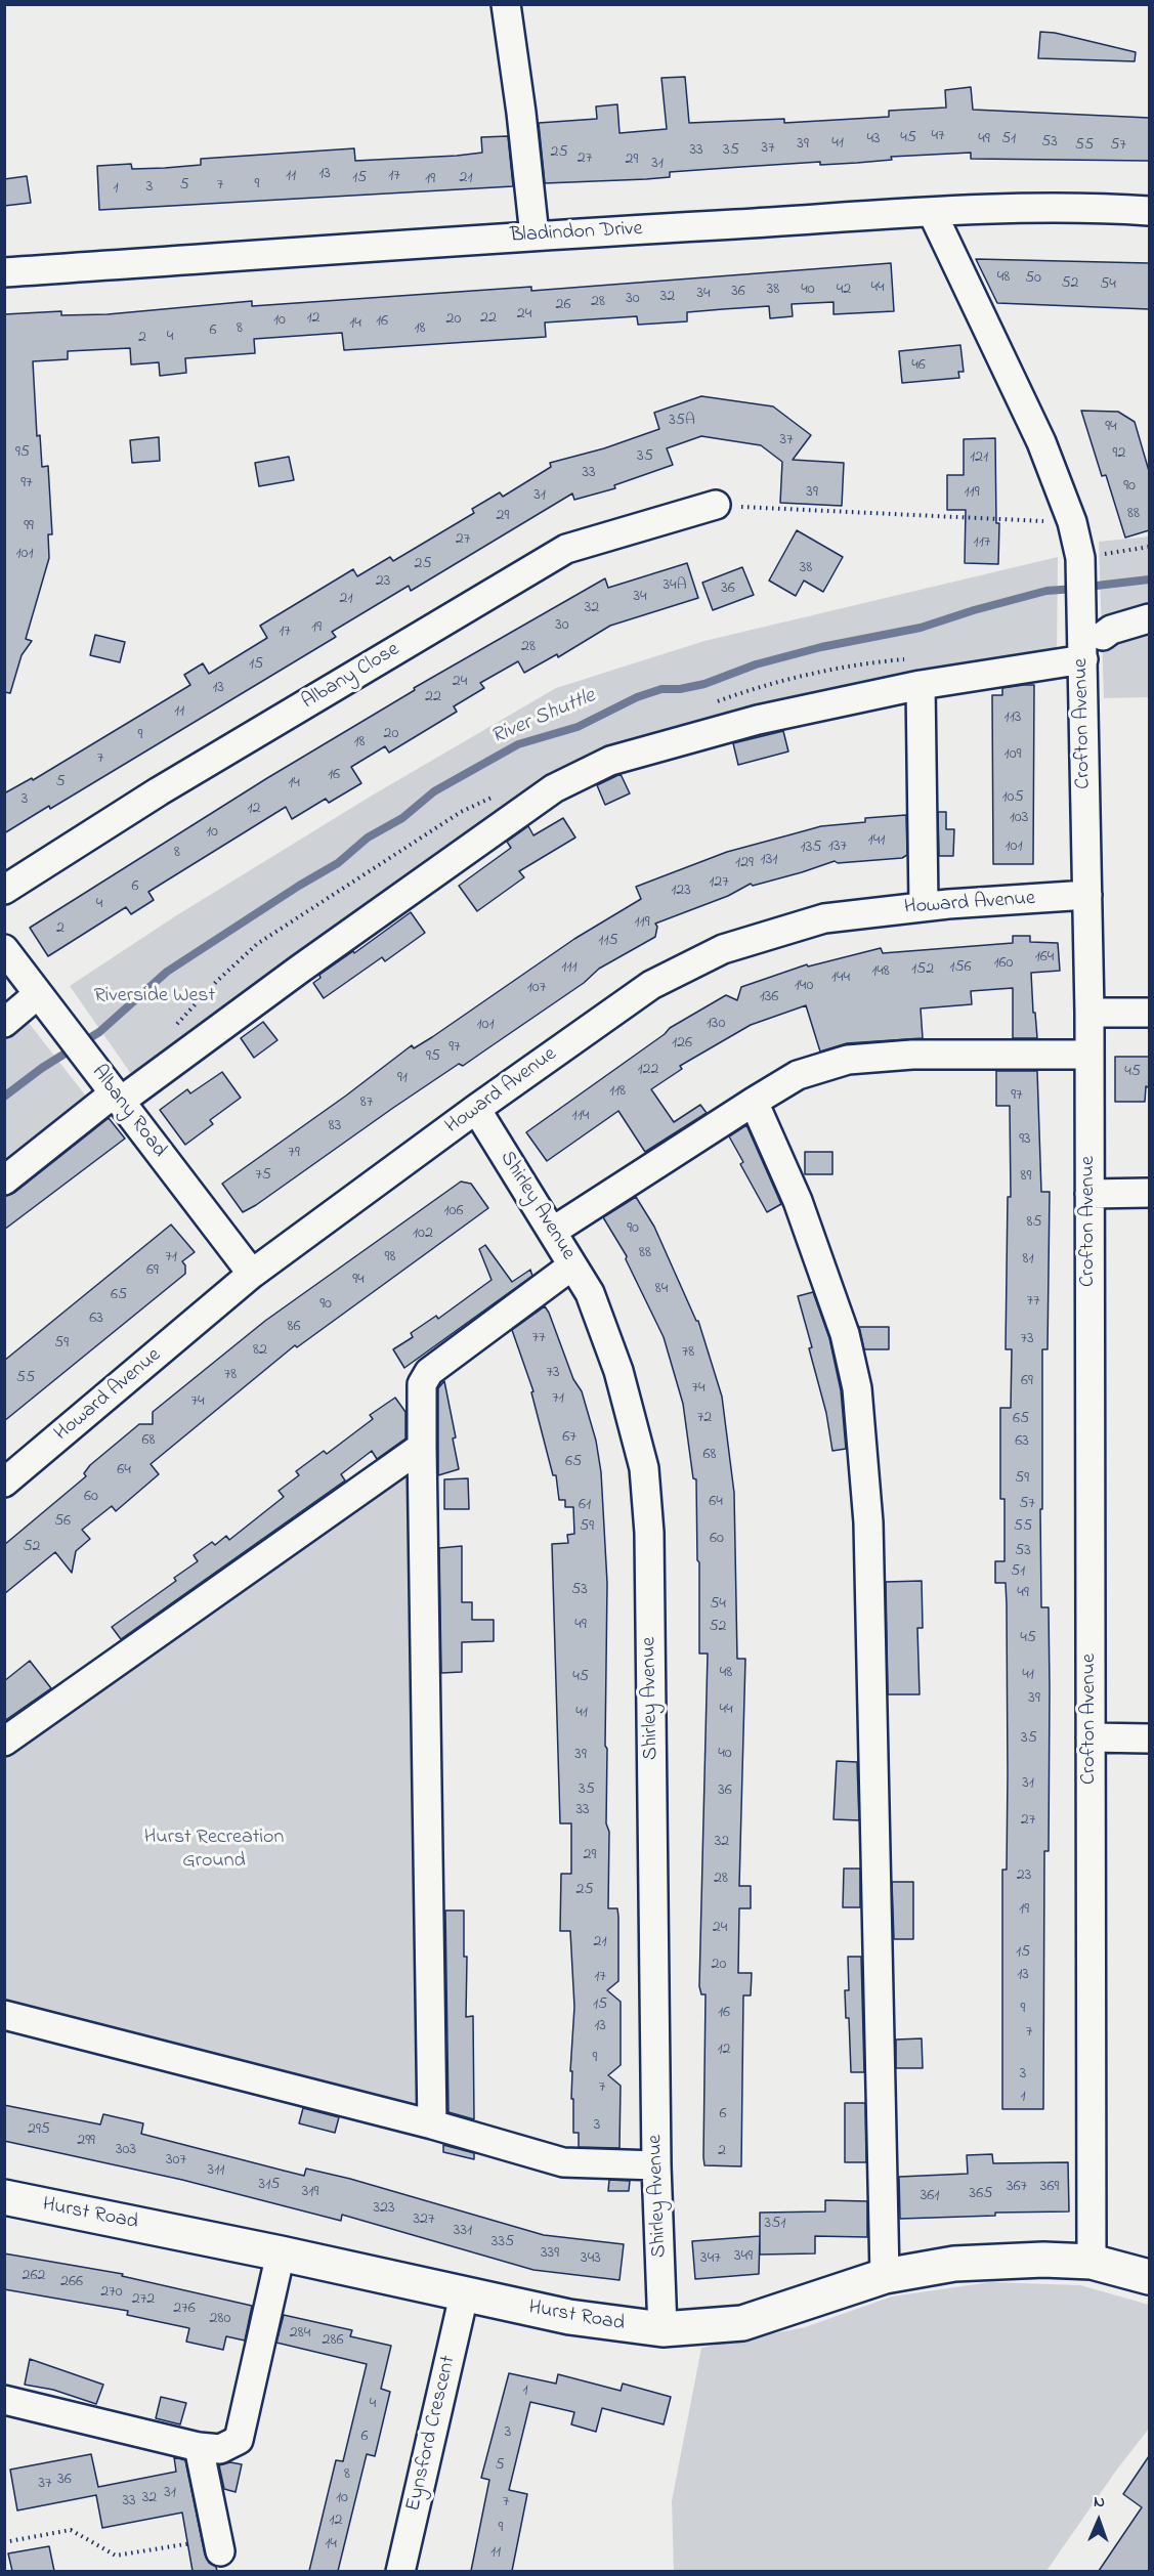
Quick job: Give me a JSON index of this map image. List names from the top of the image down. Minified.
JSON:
{"streets":{"main road":["Hurst Road"],"street":["Bladindon Drive","Albany Close","Crofton Avenue","Howard Avenue","Albany Road","Shirley Avenue","Eynsford Crescent"]},"crossings":[["Bladindon Drive","Crofton Avenue"],["Crofton Avenue","Howard Avenue"],["Crofton Avenue","Hurst Road"],["Howard Avenue","Albany Road"],["Howard Avenue","Shirley Avenue"],["Shirley Avenue","Hurst Road"],["Hurst Road","Eynsford Crescent"]],"water":["River Shuttle"],"parks":["Riverside West","Hurst Recreation Ground"],"house_numbers":["47","45","43","49","51","53","41","39","55","57","37","33","35","25","27","29","31","13","11","17","15","21","19","9","5","7","3","1","48","50","52","54","44","38","40","42","36","34","32","30","28","26","24","12","22","20","10","16","14","8","18","6","4","2","46","35A","94","37","95","92","35","121","33","97","90","39","119","31","88","29","99","27","117","101","25","38","23","34A","36","34","21","32","30","19","17","28","15","24","13","22","11","113","20","9","18","109","7","16","5","14","105","3","12","103","10","141","137","101","135","8","131","129","127","6","123","4","119","2","115","164","160","111","156","152","148","144","140","107","136","130","101","126","97","95","122","45","91","118","97","87","114","83","93","79","75","89","106","85","90","102","88","71","98","81","69","94","84","65","77","90","63","86","77","73","59","82","78","73","78","55","69","74","71","74","72","65","67","68","63","68","65","64","59","60","64","57","61","56","59","55","60","52","53","51","53","49","54","49","52","45","48","41","45","39","44","41","35","40","39","31","35","36","33","27","32","29","23","28","25","19","24","21","15","20","13","17","15","9","16","13","7","12","9","3","7","1","6","3","295","299","303","2","307","311","315","367","369","319","365","361","323","327","351","331","335","339","349","343","347","262","266","270","272","276","280","284","286","1","4","3","6","5","8","36","37","31","32","10","33","7","12","9","14","11"],"north":"top"}
